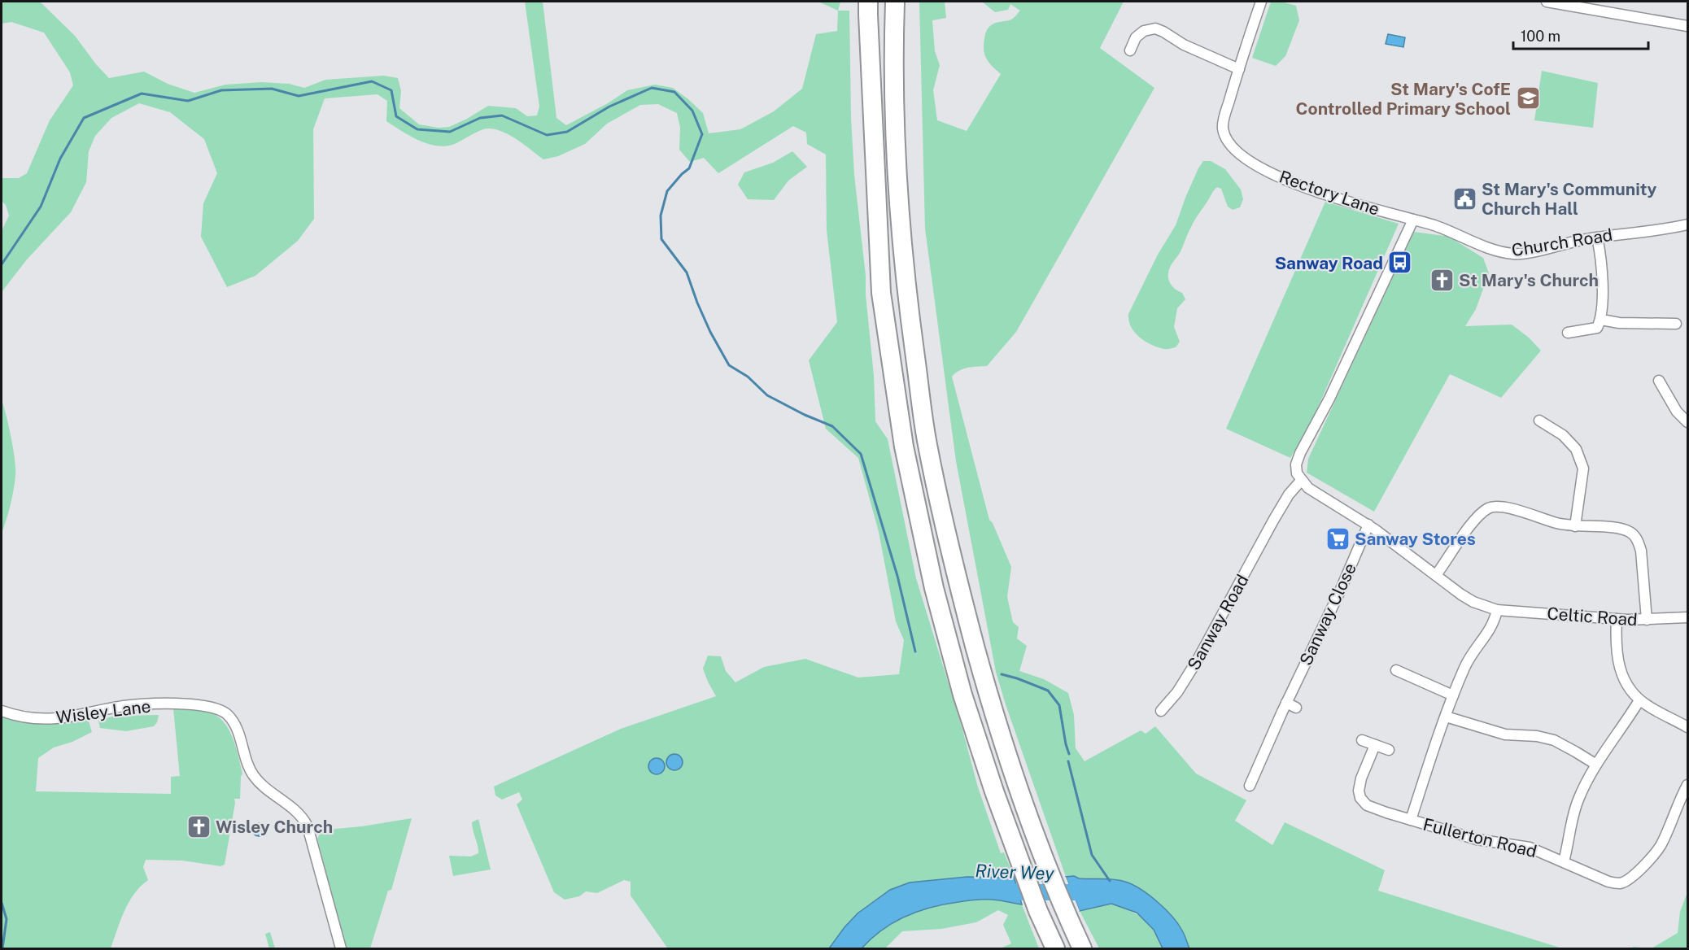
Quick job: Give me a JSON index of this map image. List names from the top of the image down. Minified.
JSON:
{"streets":{"street":["Rectory Lane","Church Road","Sanway Close","Celtic Road","Sanway Road","Wisley Lane","Fullerton Road"]},"crossings":[["Rectory Lane","Church Road"],["Celtic Road","Fullerton Road"]],"water":["River Wey"],"places":{"school or university":["St Mary's CofE Controlled Primary School"],"public building":["St Mary's Community Church Hall"],"bus stop":["Sanway Road"],"church":["St Mary's Church","Wisley Church"],"supermarket":["Sanway Stores"]},"scale_bar":"100 m"}
